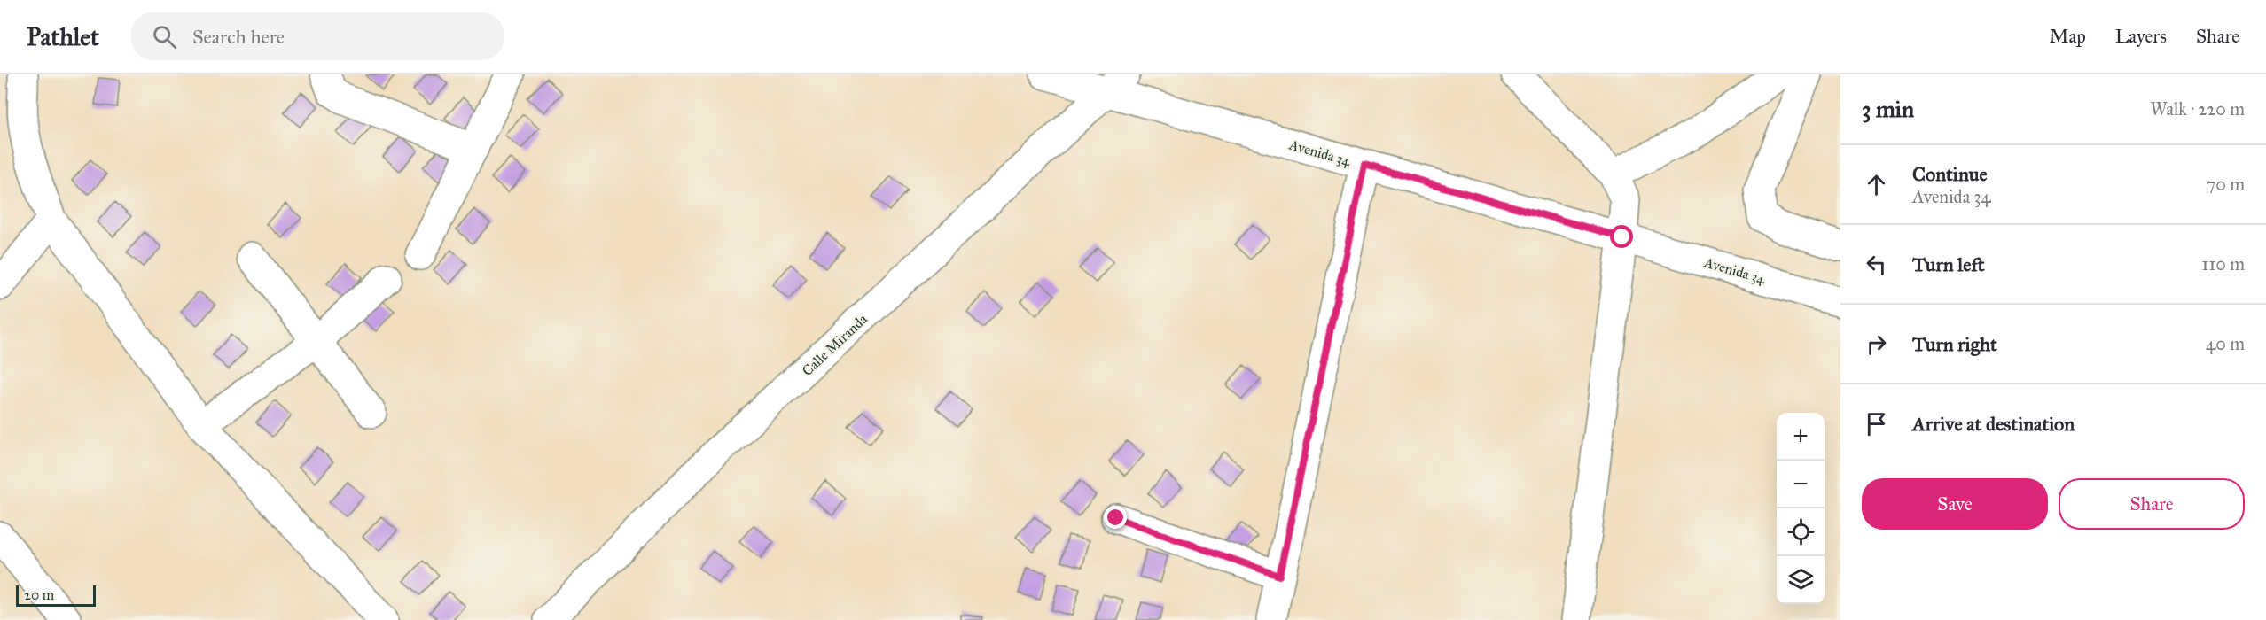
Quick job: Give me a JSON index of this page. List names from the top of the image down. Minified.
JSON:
{"streets":{"street":["Avenida 34","Calle Miranda"]},"crossings":[["Avenida 34","Calle Miranda"]],"scale_bar":"20 m","page":{"header":"Pathlet","search":"Search here","nav":["Map","Layers","Share"],"heading":["3 min","Walk · 220 m"],"list":[["Continue","Avenida 34","70 m"],["Turn left","110 m"],["Turn right","40 m"],"Arrive at destination"],"map_buttons":["+","−"],"buttons":["Save","Share"],"scale":"20 m"}}
